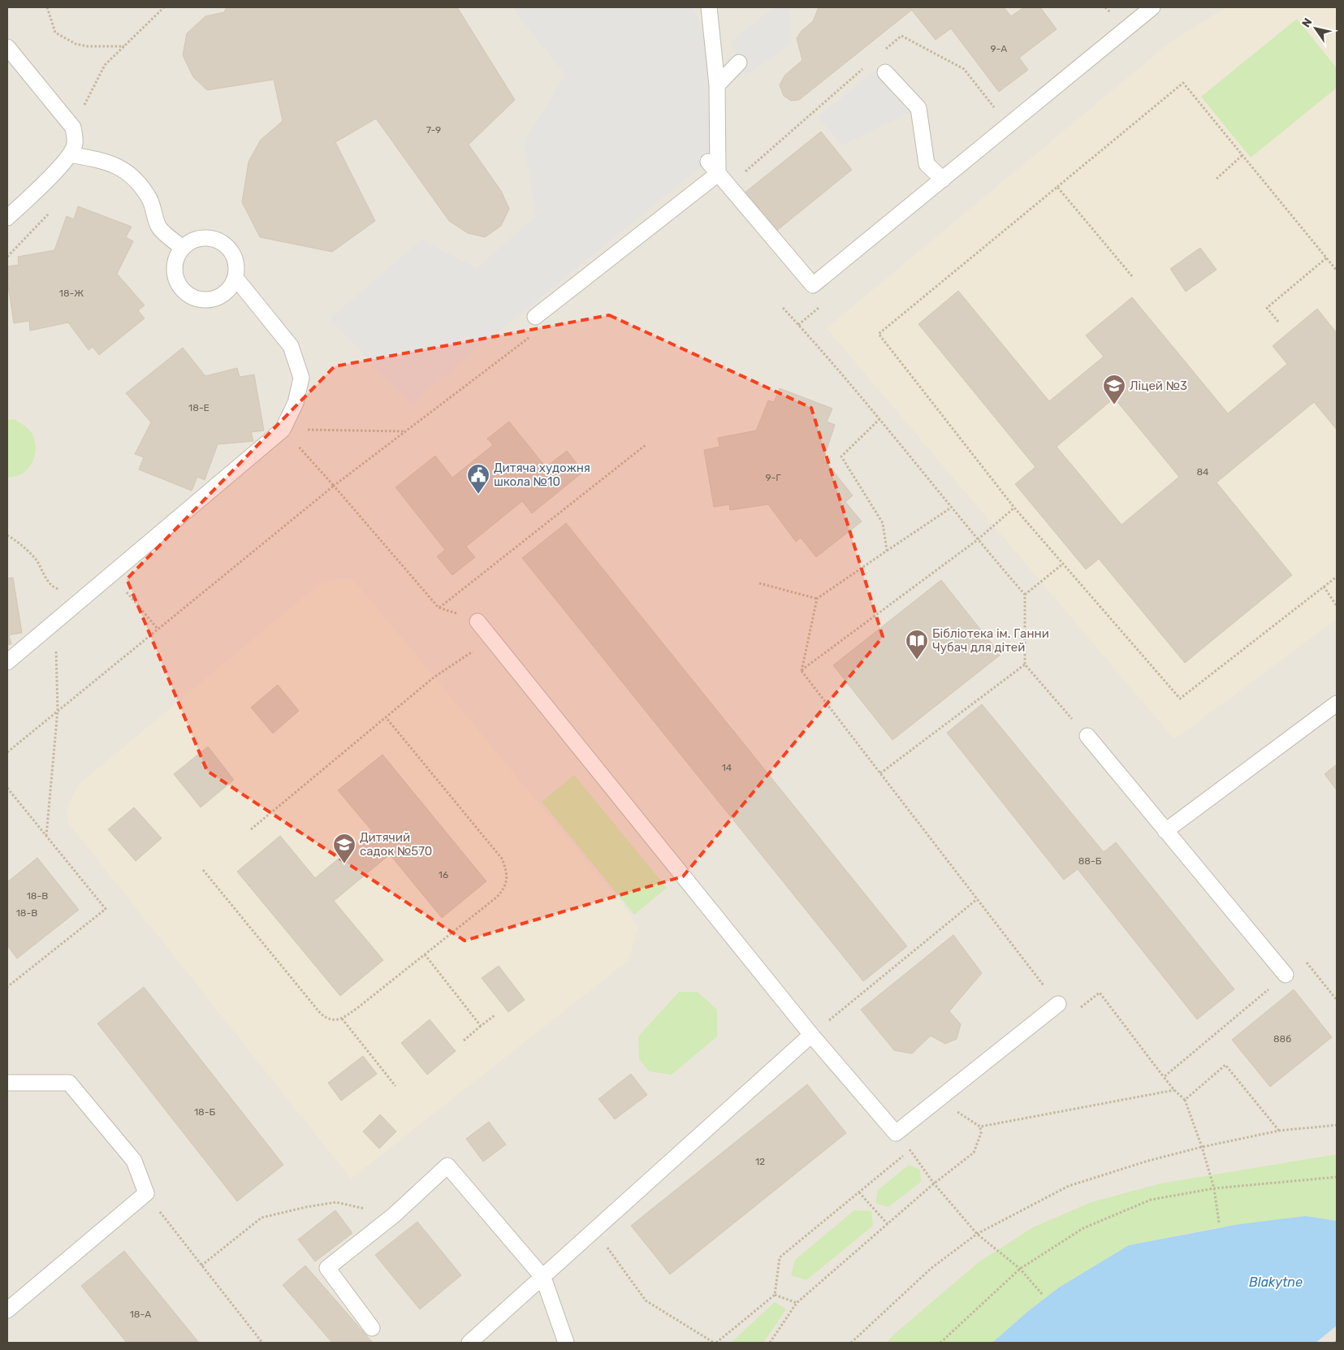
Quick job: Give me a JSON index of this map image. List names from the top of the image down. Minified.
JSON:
{"water":["Blakytne"],"places":{"school or university":["Ліцей №3","Дитячий садок №570"],"public building":["Дитяча художня школа №10"],"library":["Бібліотека ім. Ганни Чубач для дітей"]},"house_numbers":["9-А","7-9","18-Ж","18-Е","84","9-Г","14","88-Б","16","18-В","18-В","88б","18-Б","12","18-А"],"north":"top left"}
